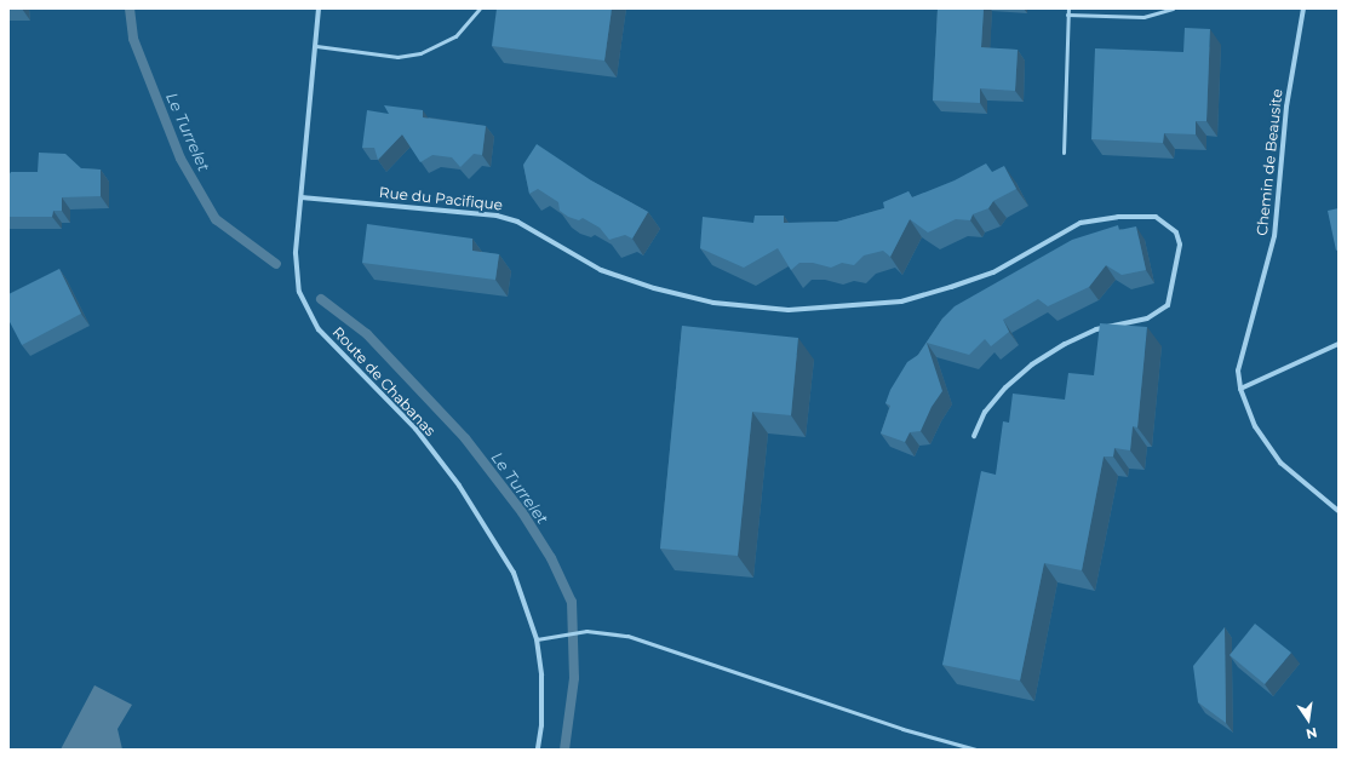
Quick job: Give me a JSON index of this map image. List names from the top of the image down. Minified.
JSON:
{"streets":{"street":["Chemin de Beausite","Rue du Pacifique","Route de Chabanas"]},"crossings":[["Rue du Pacifique","Route de Chabanas"]],"water":["Le Turrelet"],"north":"bottom"}
